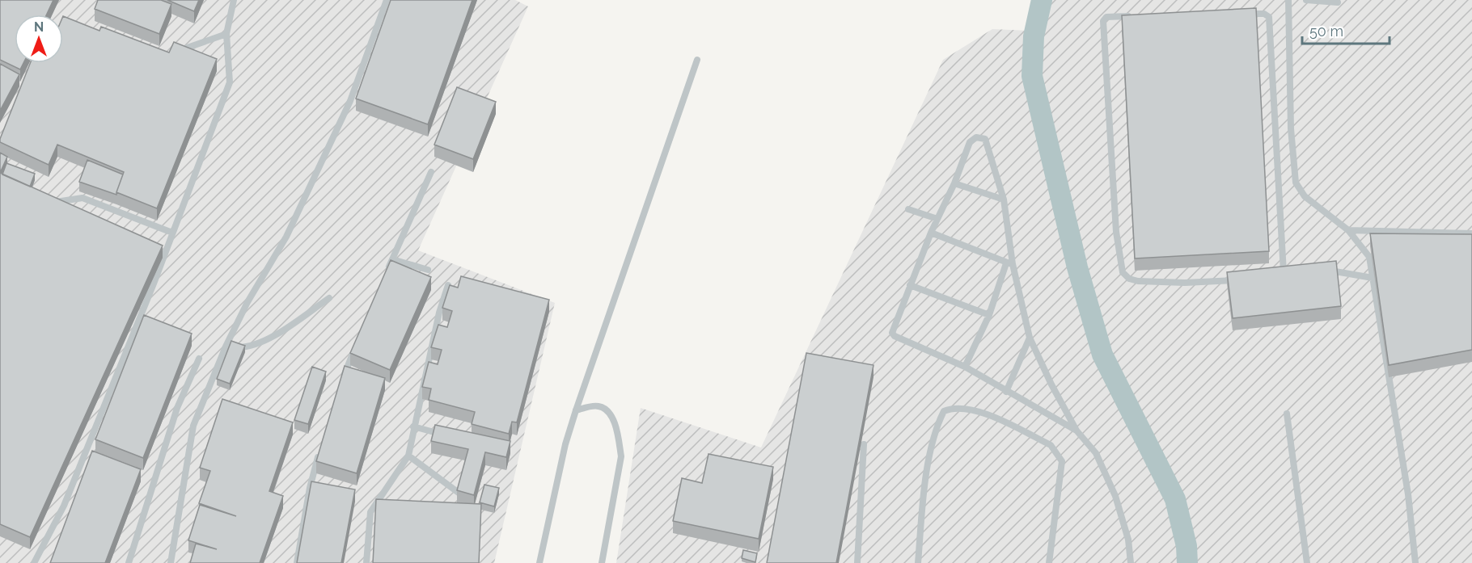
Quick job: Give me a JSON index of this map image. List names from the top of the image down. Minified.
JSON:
{"scale_bar":"50 m","north":"top"}
